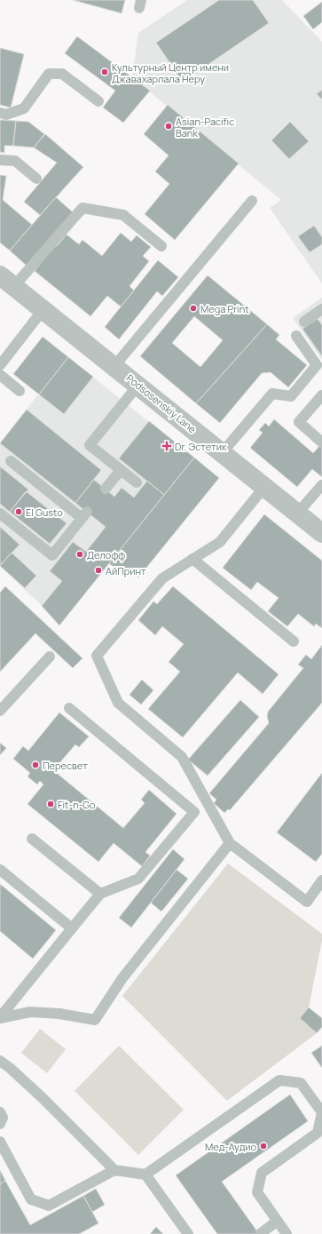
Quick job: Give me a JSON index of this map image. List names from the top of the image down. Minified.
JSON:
{"streets":{"street":["Podsosenskiy Lane"]},"places":{"other":["Культурный Центр имени Джавахарлала Неру","Asian-Pacific Bank","Mega Print","El Gusto","Делофф","АйПринт","Пересвет","Fit-n-Go","Мед-Аудио"],"health":["Dr. Эстетик"]}}
